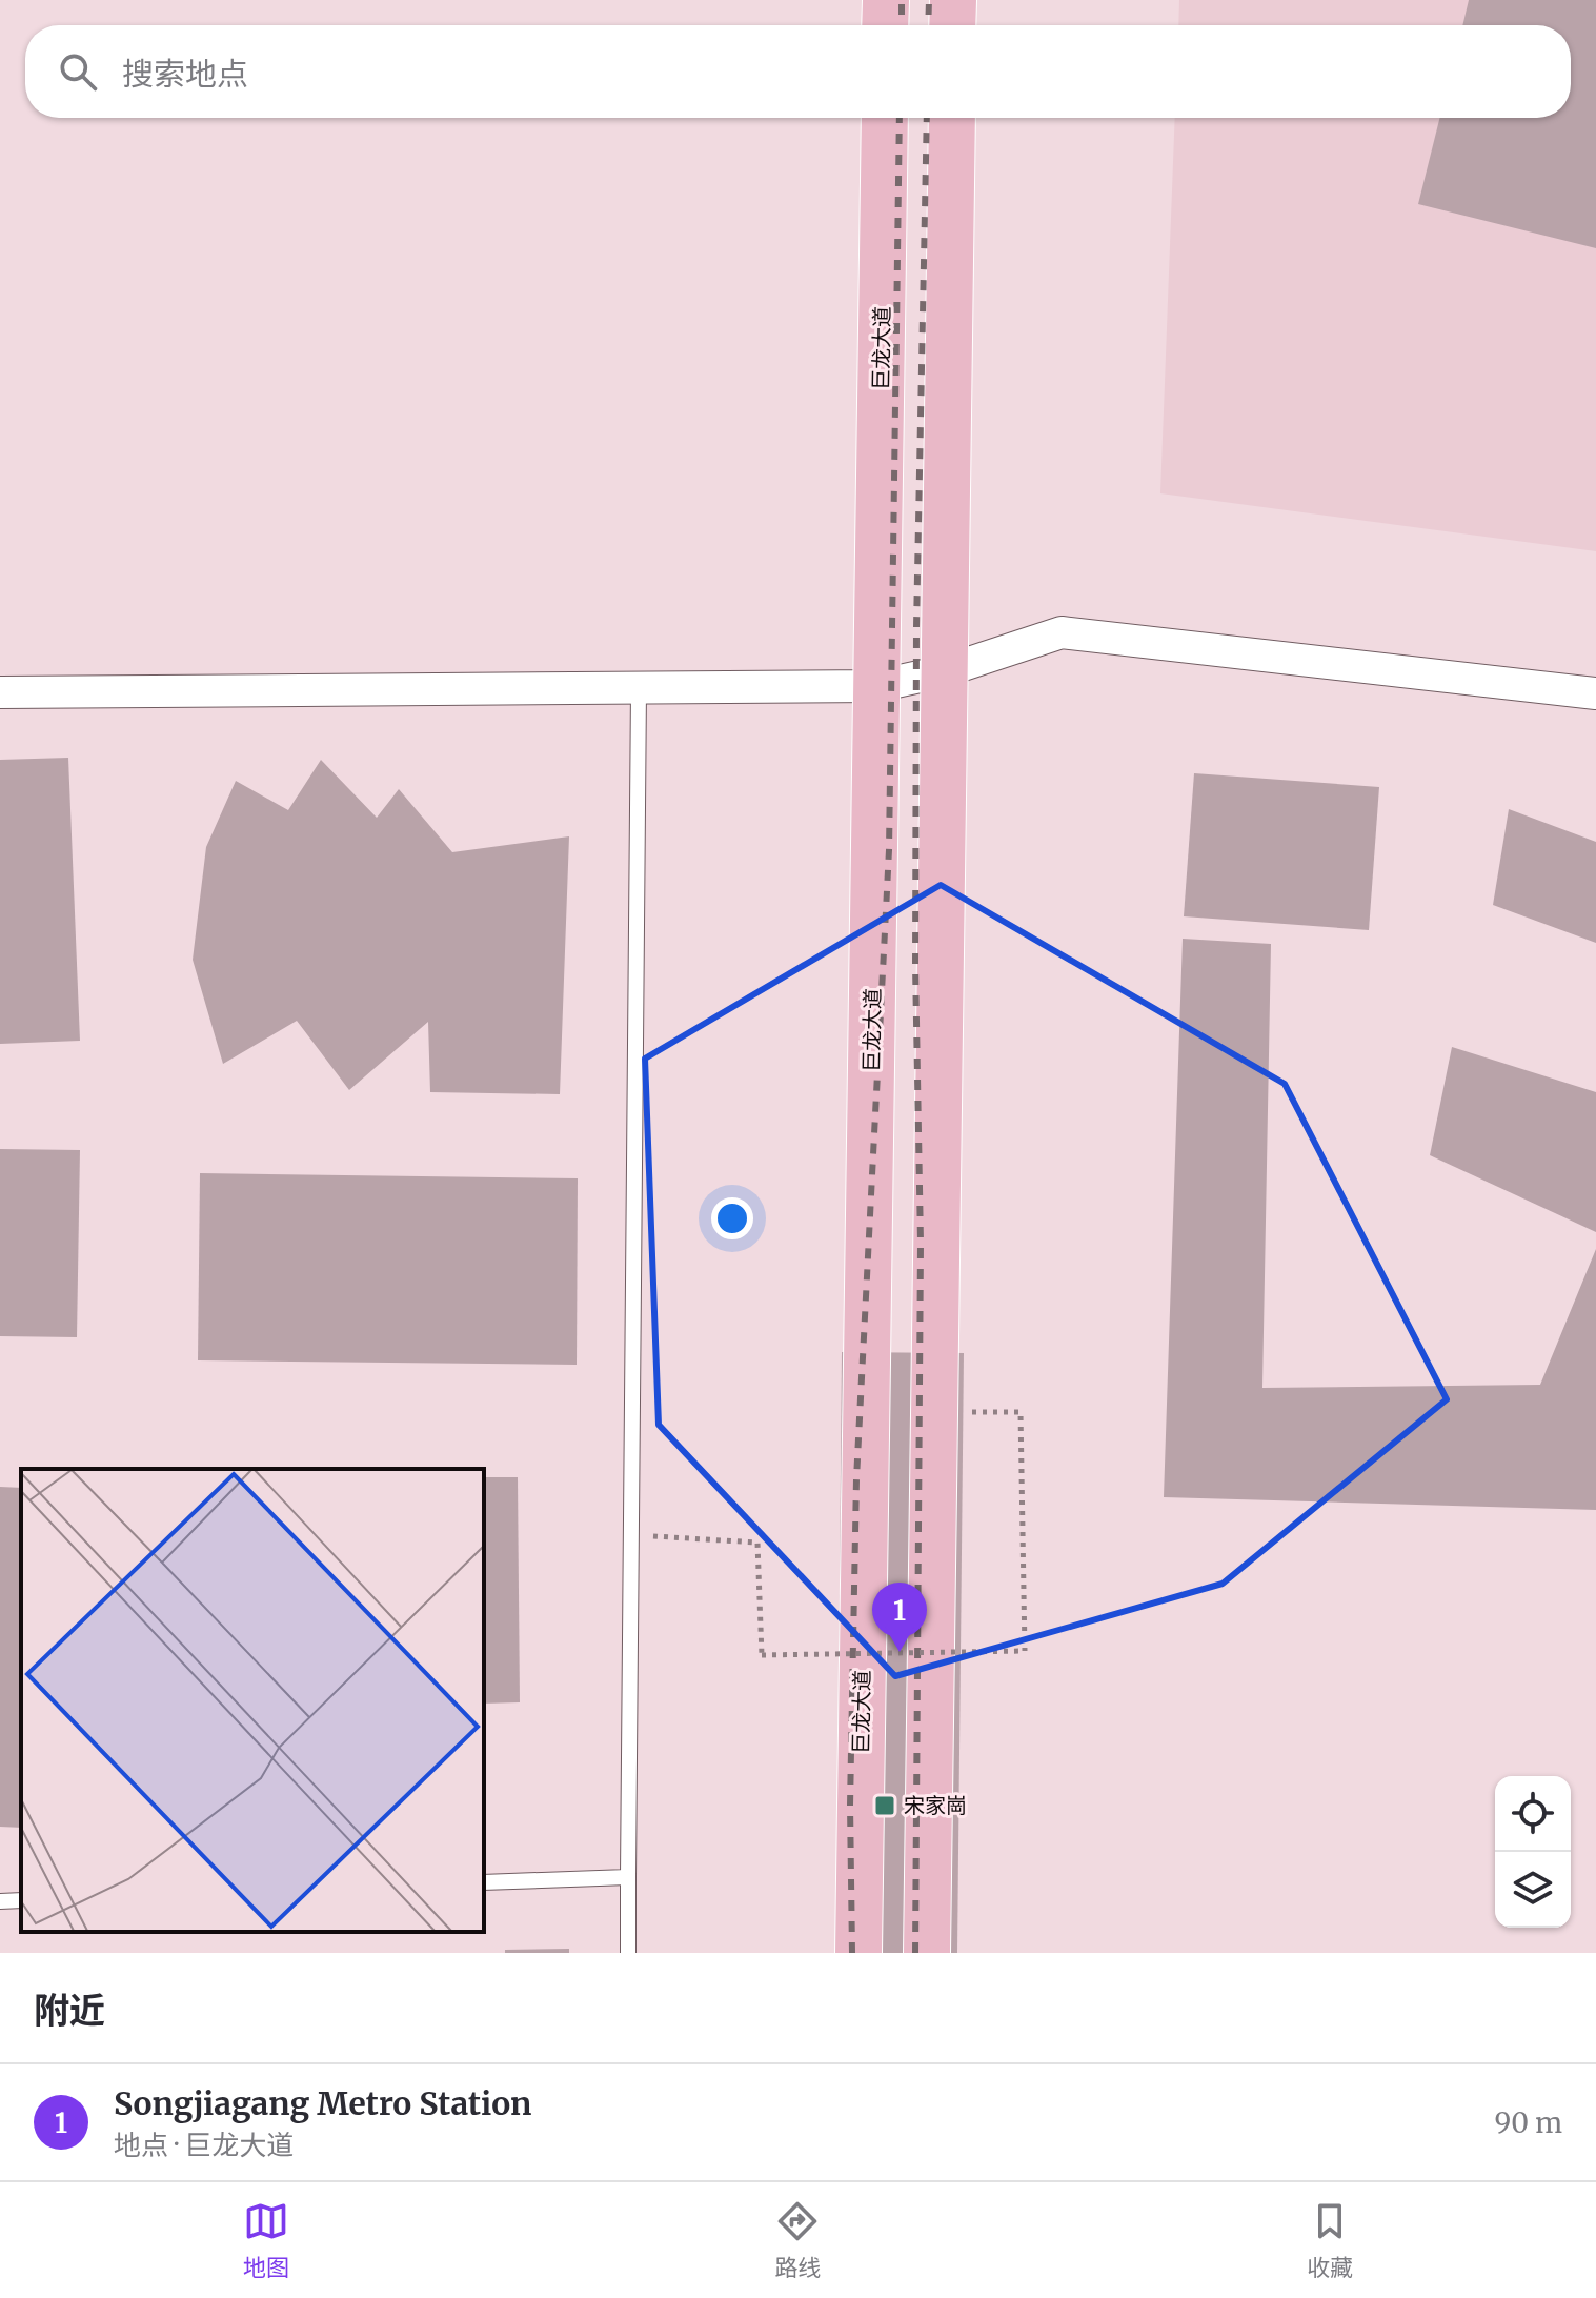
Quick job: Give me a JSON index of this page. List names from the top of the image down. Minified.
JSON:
{"streets":{"main road":["巨龙大道"]},"places":{"transit":["宋家崗"]},"page":{"search":"搜索地点","pins":"1","heading":"附近","list":[{"mark":"1","name":"Songjiagang Metro Station","note":"地点 · 巨龙大道","value":"90 m"}],"nav":["地图","路线","收藏"]}}
